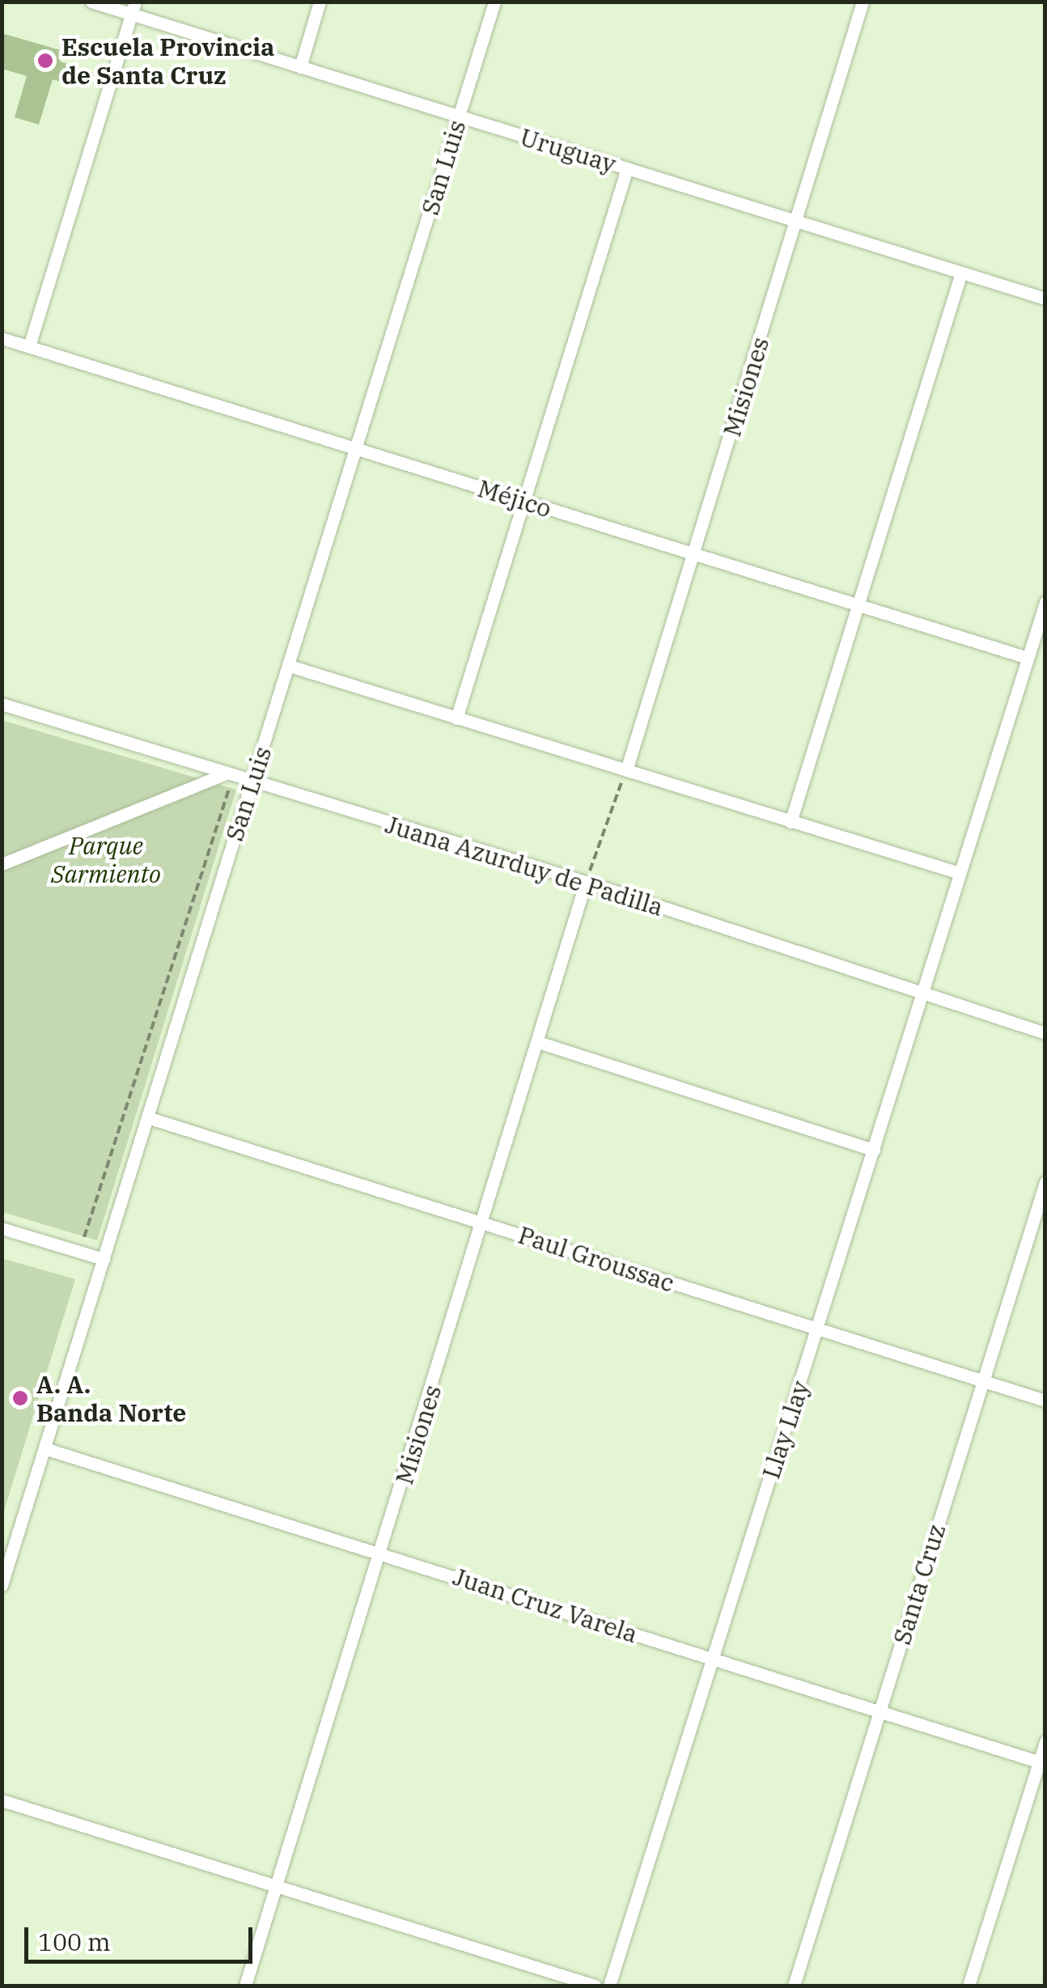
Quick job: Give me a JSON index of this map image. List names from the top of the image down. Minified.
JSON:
{"streets":{"street":["Uruguay","San Luis","Misiones","Méjico","Juana Azurduy de Padilla","Paul Groussac","Llay Llay","Santa Cruz","Juan Cruz Varela"]},"crossings":[["Uruguay","San Luis"],["Uruguay","Misiones"],["San Luis","Méjico"],["San Luis","Juana Azurduy de Padilla"],["San Luis","Paul Groussac"],["San Luis","Juan Cruz Varela"],["Misiones","Méjico"],["Misiones","Juana Azurduy de Padilla"],["Misiones","Paul Groussac"],["Misiones","Juan Cruz Varela"],["Méjico","Llay Llay"],["Juana Azurduy de Padilla","Llay Llay"],["Paul Groussac","Llay Llay"],["Paul Groussac","Santa Cruz"],["Llay Llay","Juan Cruz Varela"],["Santa Cruz","Juan Cruz Varela"]],"parks":["Parque Sarmiento"],"places":["Escuela Provincia de Santa Cruz","A. A. Banda Norte"],"scale_bar":"100 m"}
